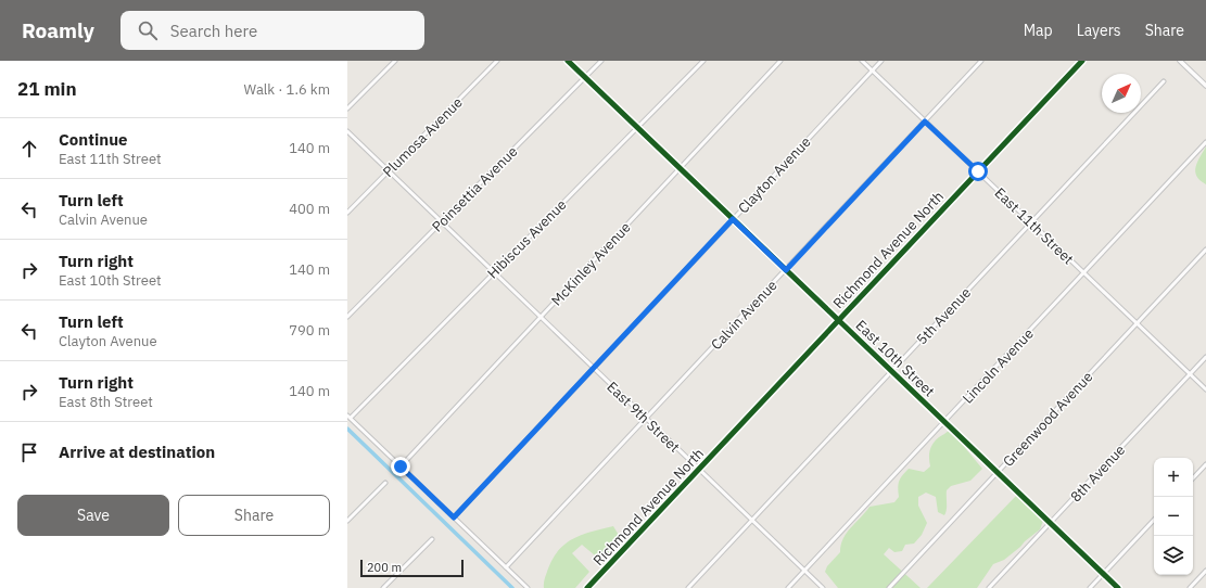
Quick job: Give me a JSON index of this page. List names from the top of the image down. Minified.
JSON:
{"streets":{"street":["Plumosa Avenue","Clayton Avenue","Poinsettia Avenue","East 11th Street","Hibiscus Avenue","Richmond Avenue North","McKinley Avenue","Calvin Avenue","5th Avenue","East 10th Street","Lincoln Avenue","East 9th Street","Greenwood Avenue","8th Avenue"]},"crossings":[["Plumosa Avenue","East 9th Street"],["Clayton Avenue","East 11th Street"],["Clayton Avenue","East 10th Street"],["Clayton Avenue","East 9th Street"],["Poinsettia Avenue","East 10th Street"],["Poinsettia Avenue","East 9th Street"],["East 11th Street","Richmond Avenue North"],["East 11th Street","Calvin Avenue"],["East 11th Street","5th Avenue"],["East 11th Street","Lincoln Avenue"],["East 11th Street","Greenwood Avenue"],["East 11th Street","8th Avenue"],["Hibiscus Avenue","East 10th Street"],["Hibiscus Avenue","East 9th Street"],["Richmond Avenue North","East 10th Street"],["Richmond Avenue North","East 9th Street"],["McKinley Avenue","East 10th Street"],["McKinley Avenue","East 9th Street"],["Calvin Avenue","East 10th Street"],["Calvin Avenue","East 9th Street"],["5th Avenue","East 10th Street"],["5th Avenue","East 9th Street"],["East 10th Street","Lincoln Avenue"],["East 10th Street","Greenwood Avenue"],["East 10th Street","8th Avenue"],["Lincoln Avenue","East 9th Street"]],"scale_bar":"200 m","north":"top right","page":{"header":"Roamly","search":"Search here","nav":["Map","Layers","Share"],"heading":["21 min","Walk · 1.6 km"],"list":[["Continue","East 11th Street","140 m"],["Turn left","Calvin Avenue","400 m"],["Turn right","East 10th Street","140 m"],["Turn left","Clayton Avenue","790 m"],["Turn right","East 8th Street","140 m"],"Arrive at destination"],"map_buttons":["+","−"],"buttons":["Save","Share"],"scale":"200 m"}}
